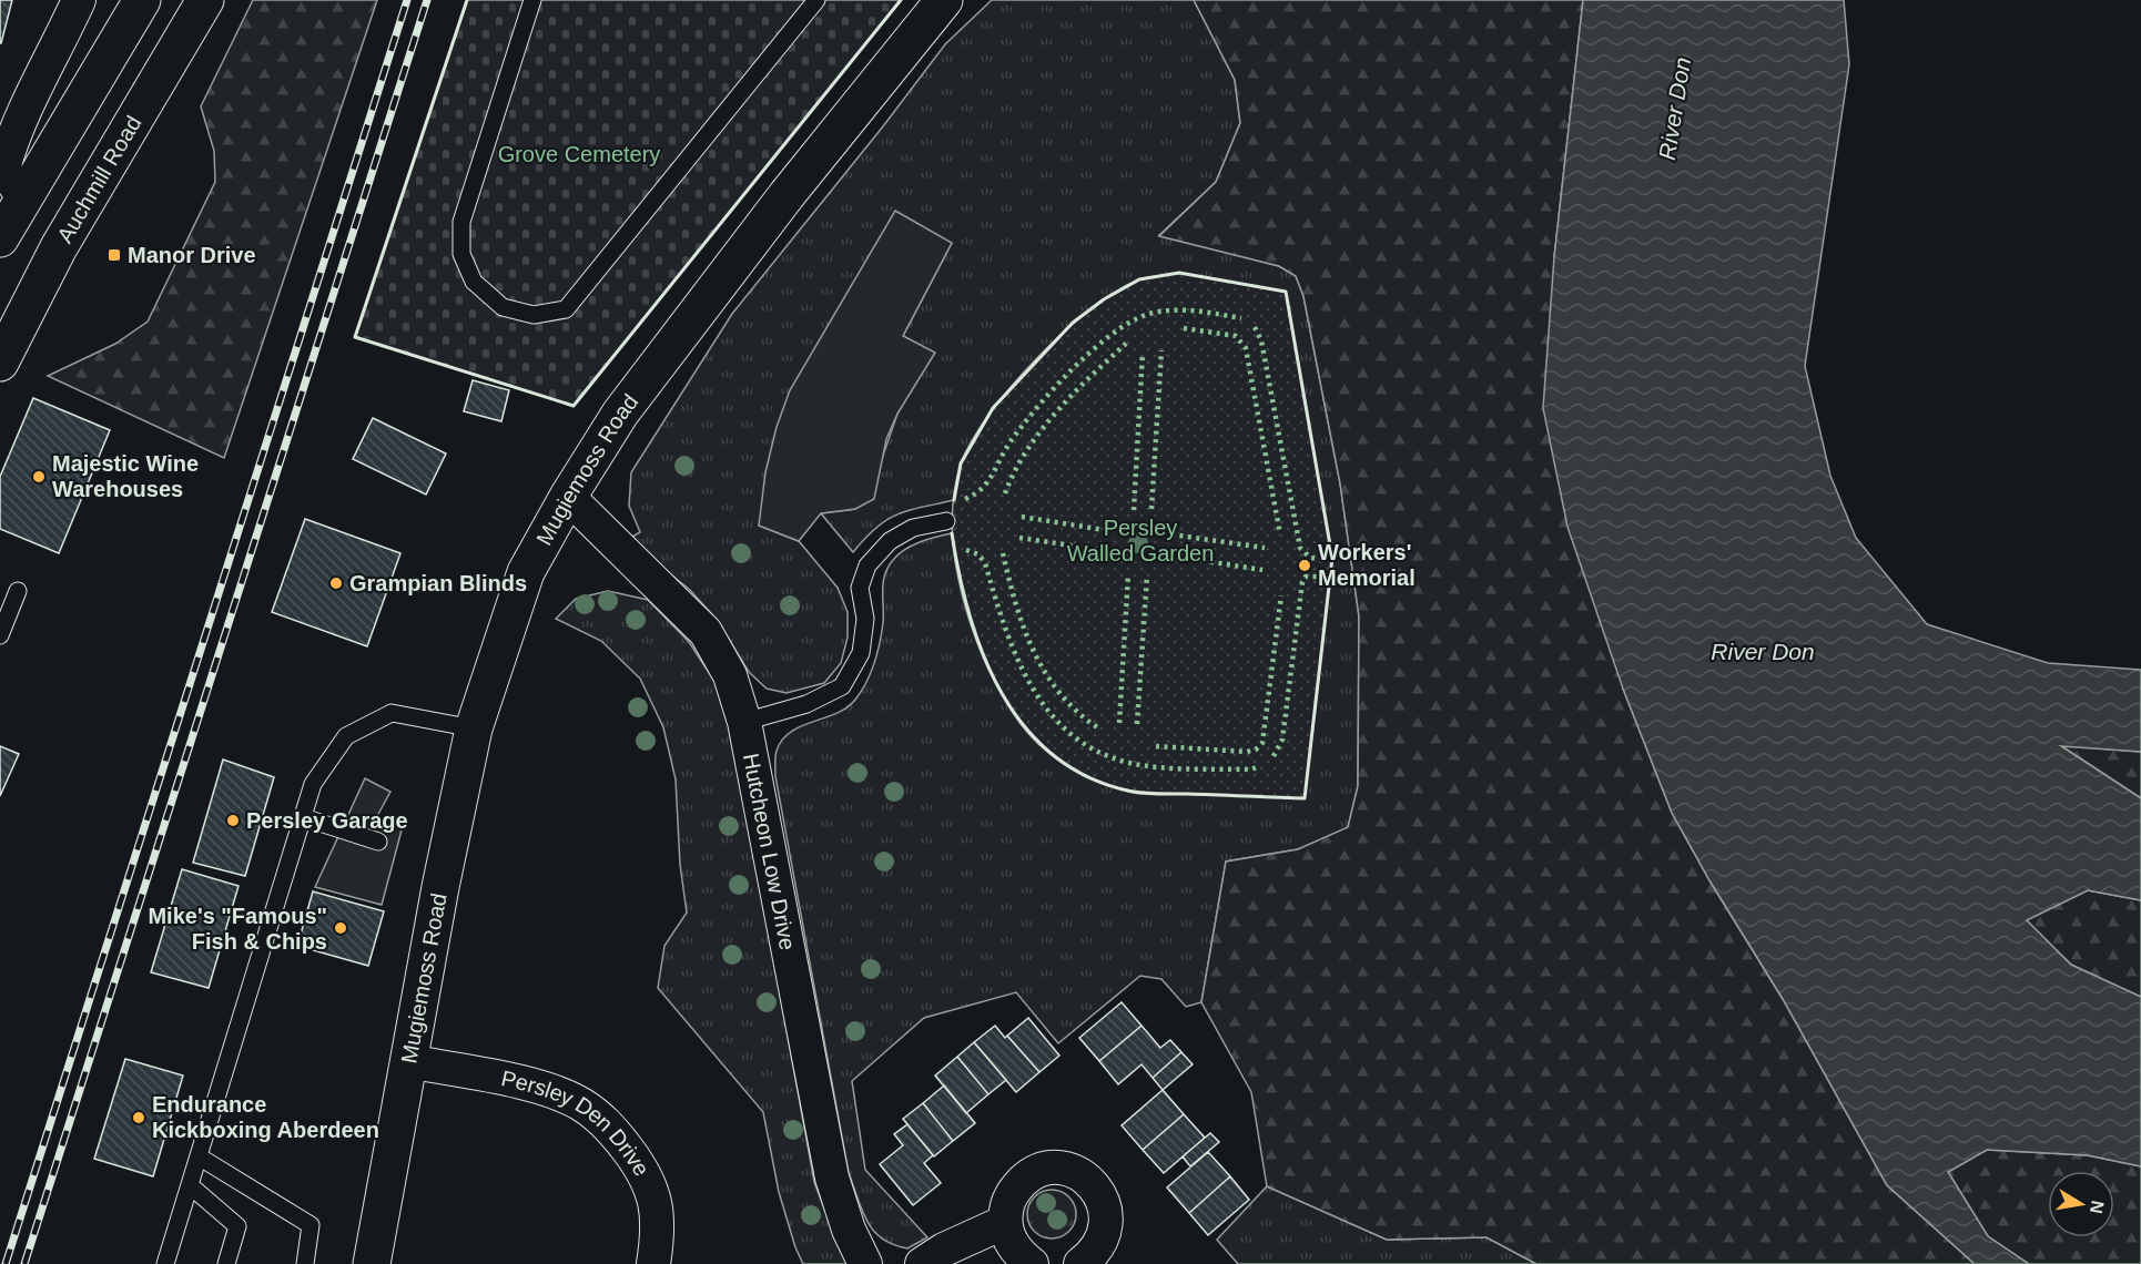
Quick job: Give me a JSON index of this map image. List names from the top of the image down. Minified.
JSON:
{"streets":{"main road":["Auchmill Road","Mugiemoss Road"],"street":["Hutcheon Low Drive","Persley Den Drive"]},"crossings":[["Mugiemoss Road","Hutcheon Low Drive"],["Mugiemoss Road","Persley Den Drive"]],"water":["River Don"],"parks":["Grove Cemetery","Persley Walled Garden"],"places":{"transit":["Manor Drive"],"other":["Majestic Wine Warehouses","Workers' Memorial","Grampian Blinds","Persley Garage","Mike's \"Famous\" Fish & Chips","Endurance Kickboxing Aberdeen"]},"north":"right"}
